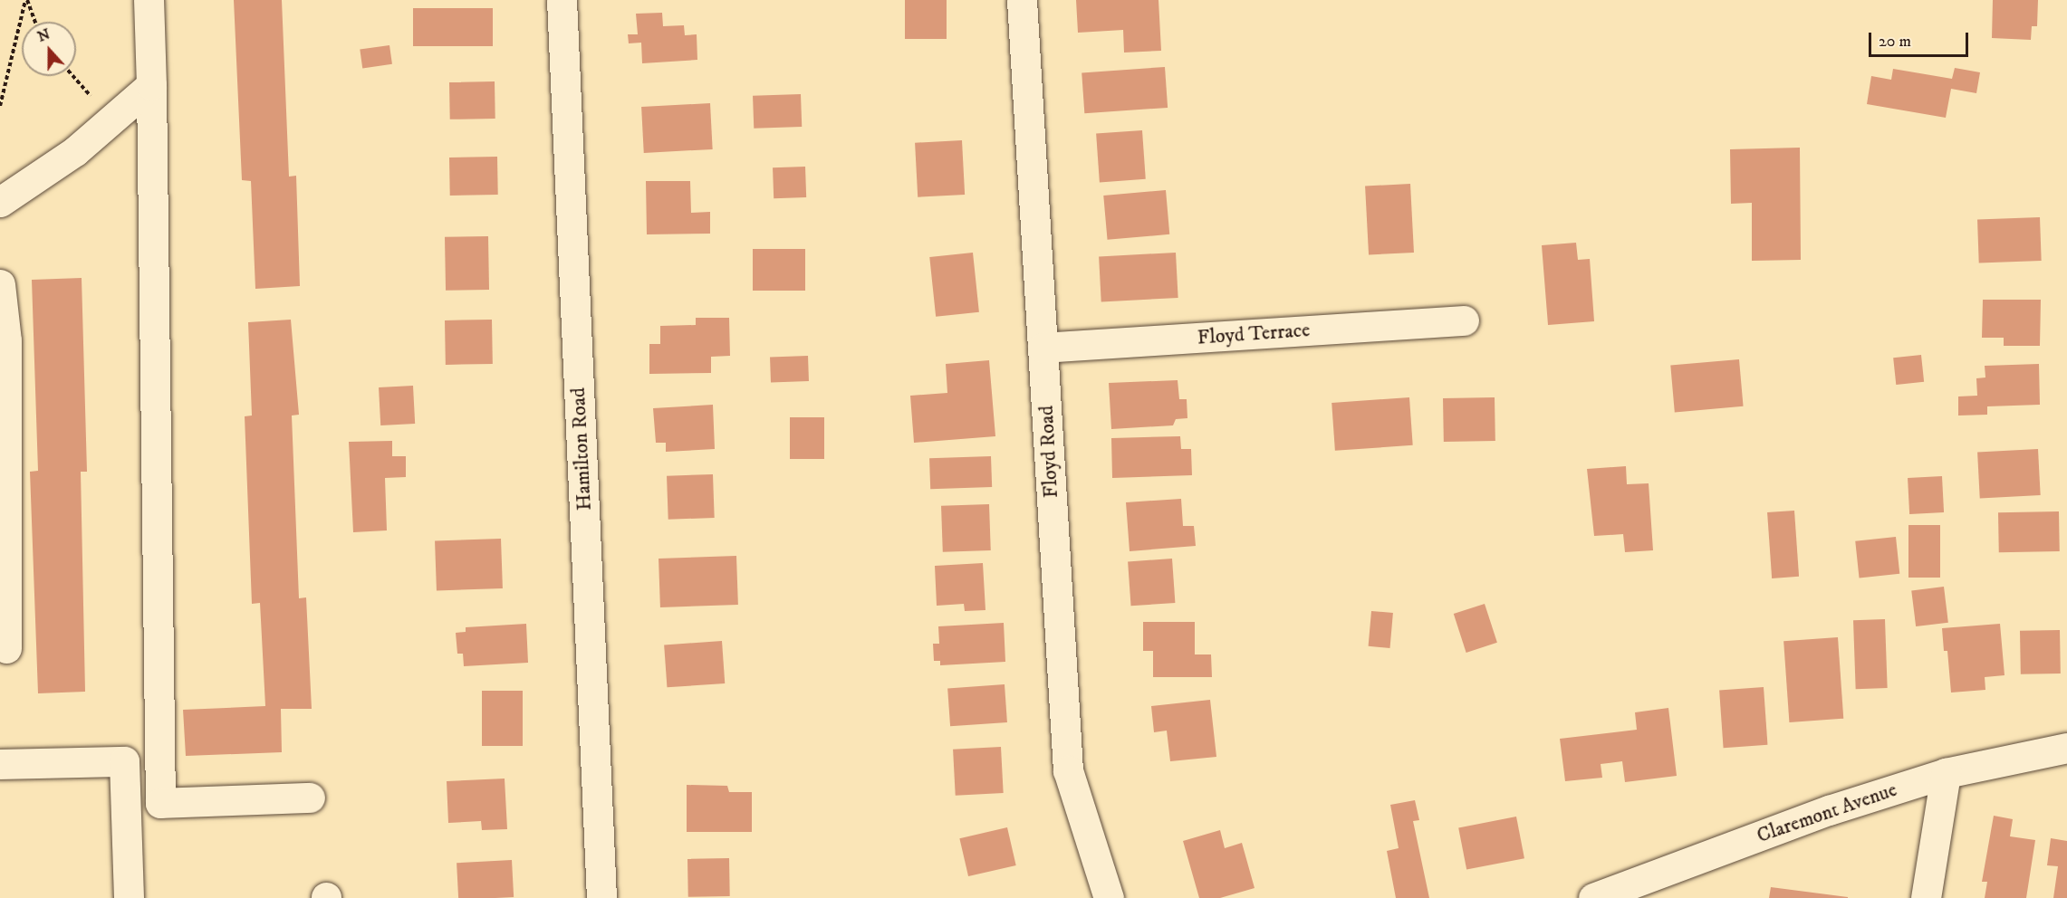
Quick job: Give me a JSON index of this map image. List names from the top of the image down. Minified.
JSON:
{"streets":{"street":["Floyd Terrace","Hamilton Road","Floyd Road","Claremont Avenue"]},"crossings":[["Floyd Terrace","Floyd Road"]],"scale_bar":"20 m","north":"top"}
